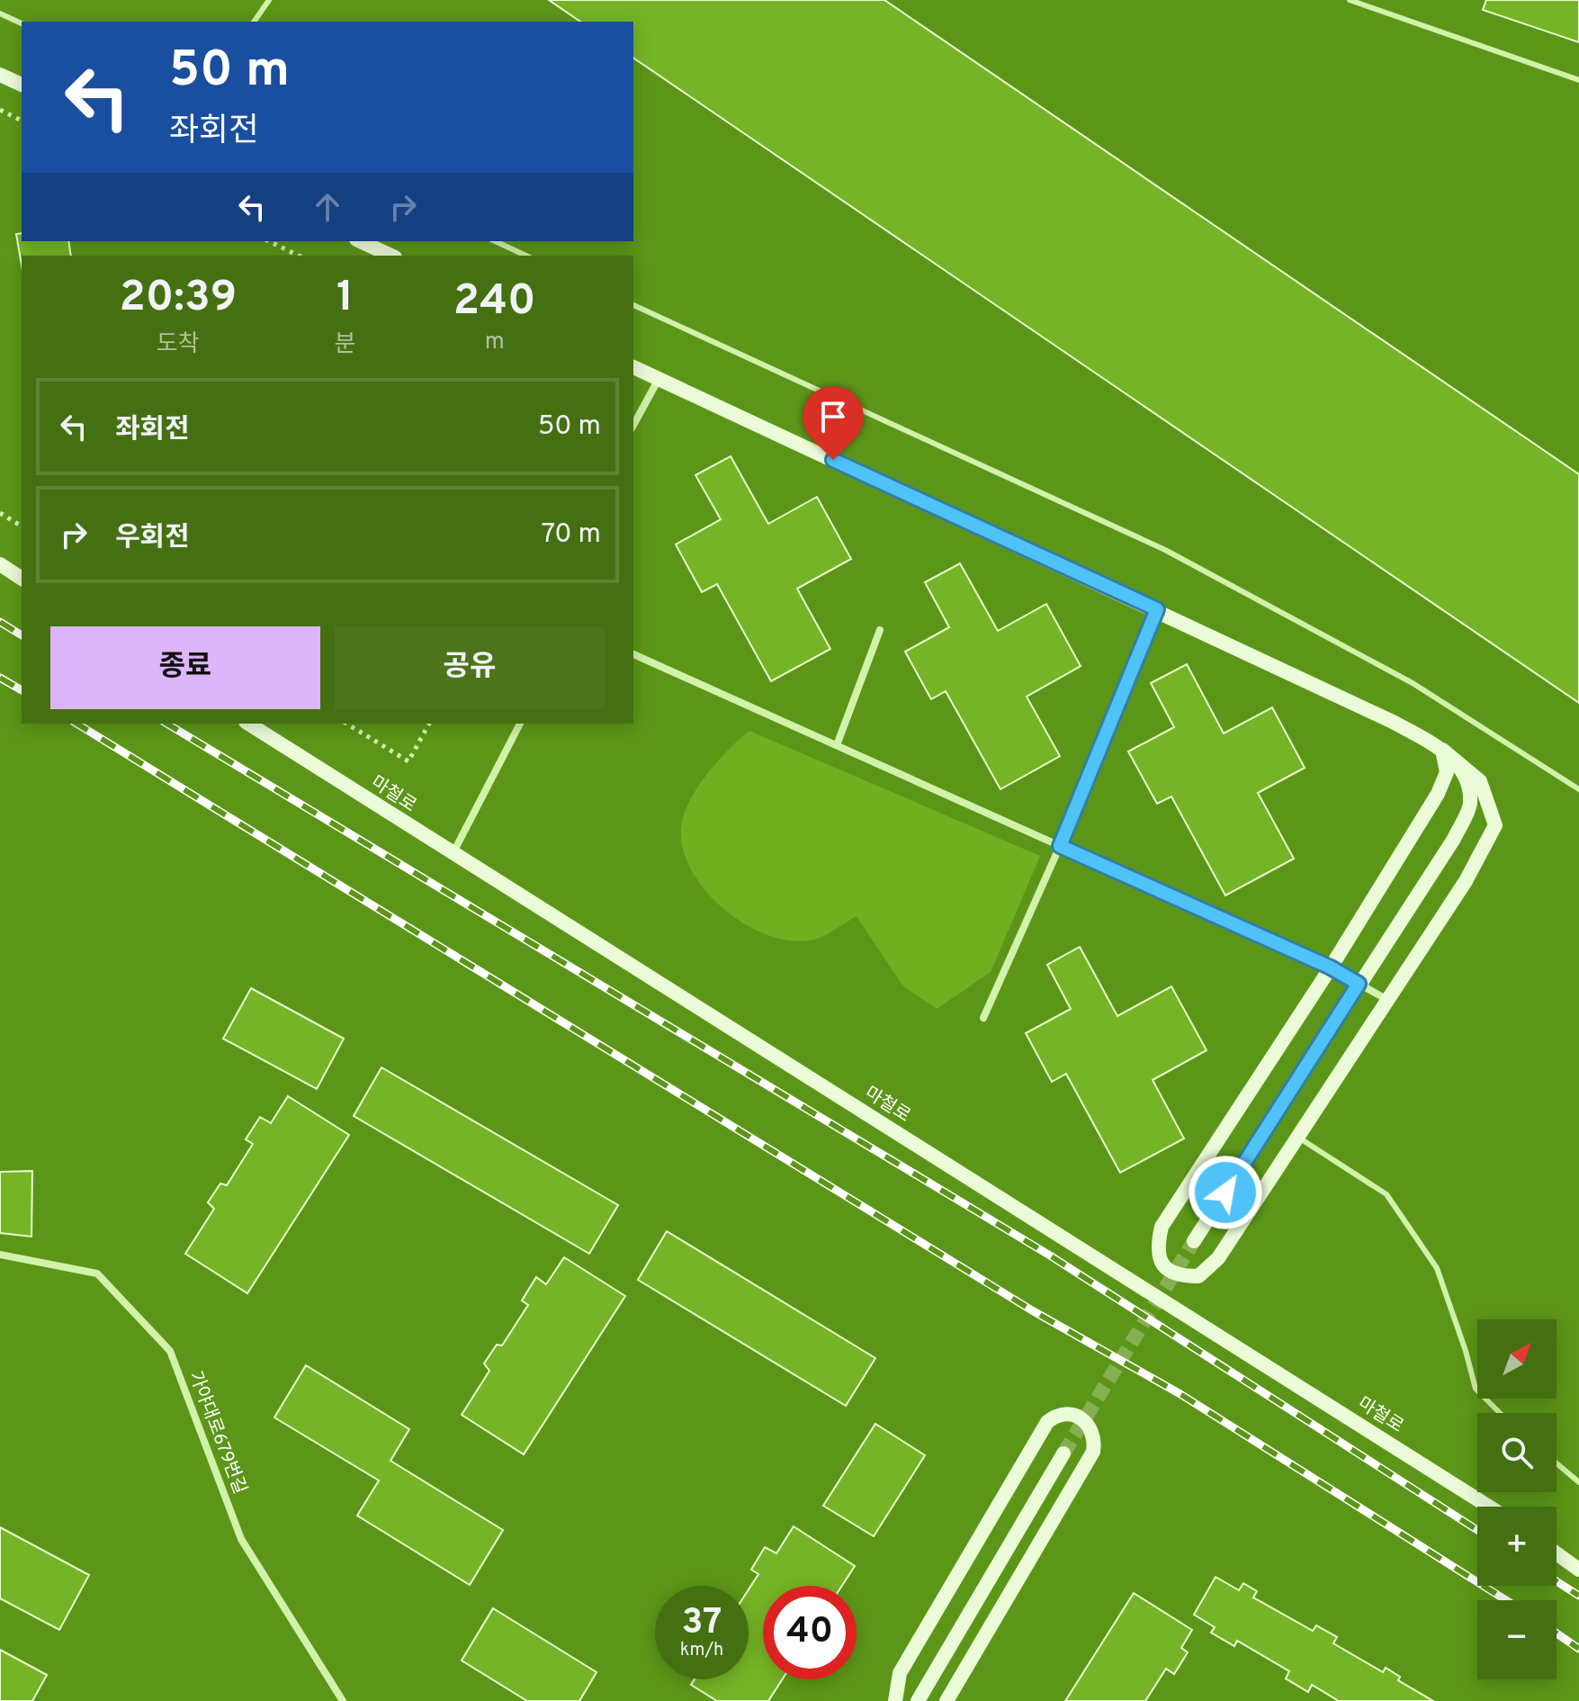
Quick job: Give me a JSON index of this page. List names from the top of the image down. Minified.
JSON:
{"streets":{"street":["마철로","가야대로679번길"]},"north":"top right","page":{"turn":["50 m","좌회전"],"eta":["20:39","도착","1","분","240","m"],"list":[{"name":"좌회전","value":"50 m"},{"name":"우회전","value":"70 m"}],"buttons":["종료","공유"],"map_buttons":["+","−"],"speed":"37 km/h","limit":"40"}}
